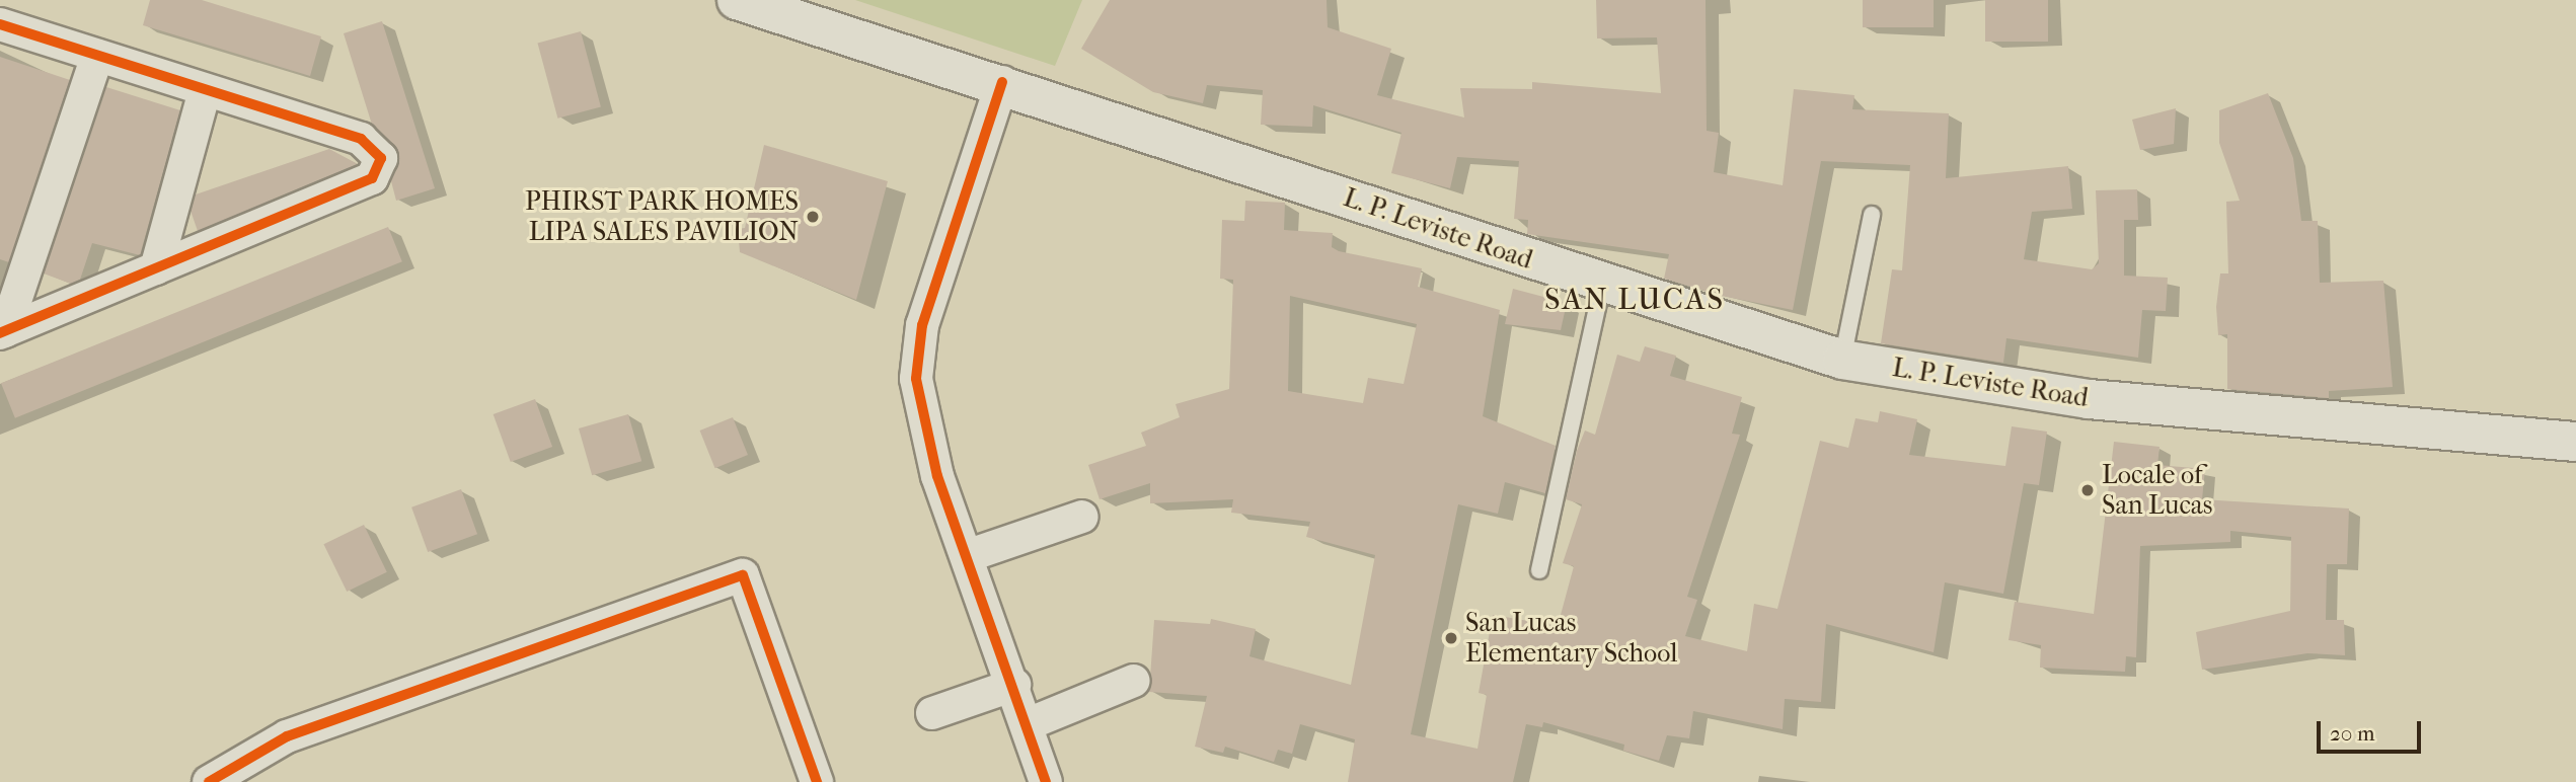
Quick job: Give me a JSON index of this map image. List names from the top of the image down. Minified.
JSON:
{"streets":{"main road":["L. P. Leviste Road"]},"districts":["SAN LUCAS"],"places":["PHIRST PARK HOMES LIPA SALES PAVILION","Locale of San Lucas","San Lucas Elementary School"],"scale_bar":"20 m"}
